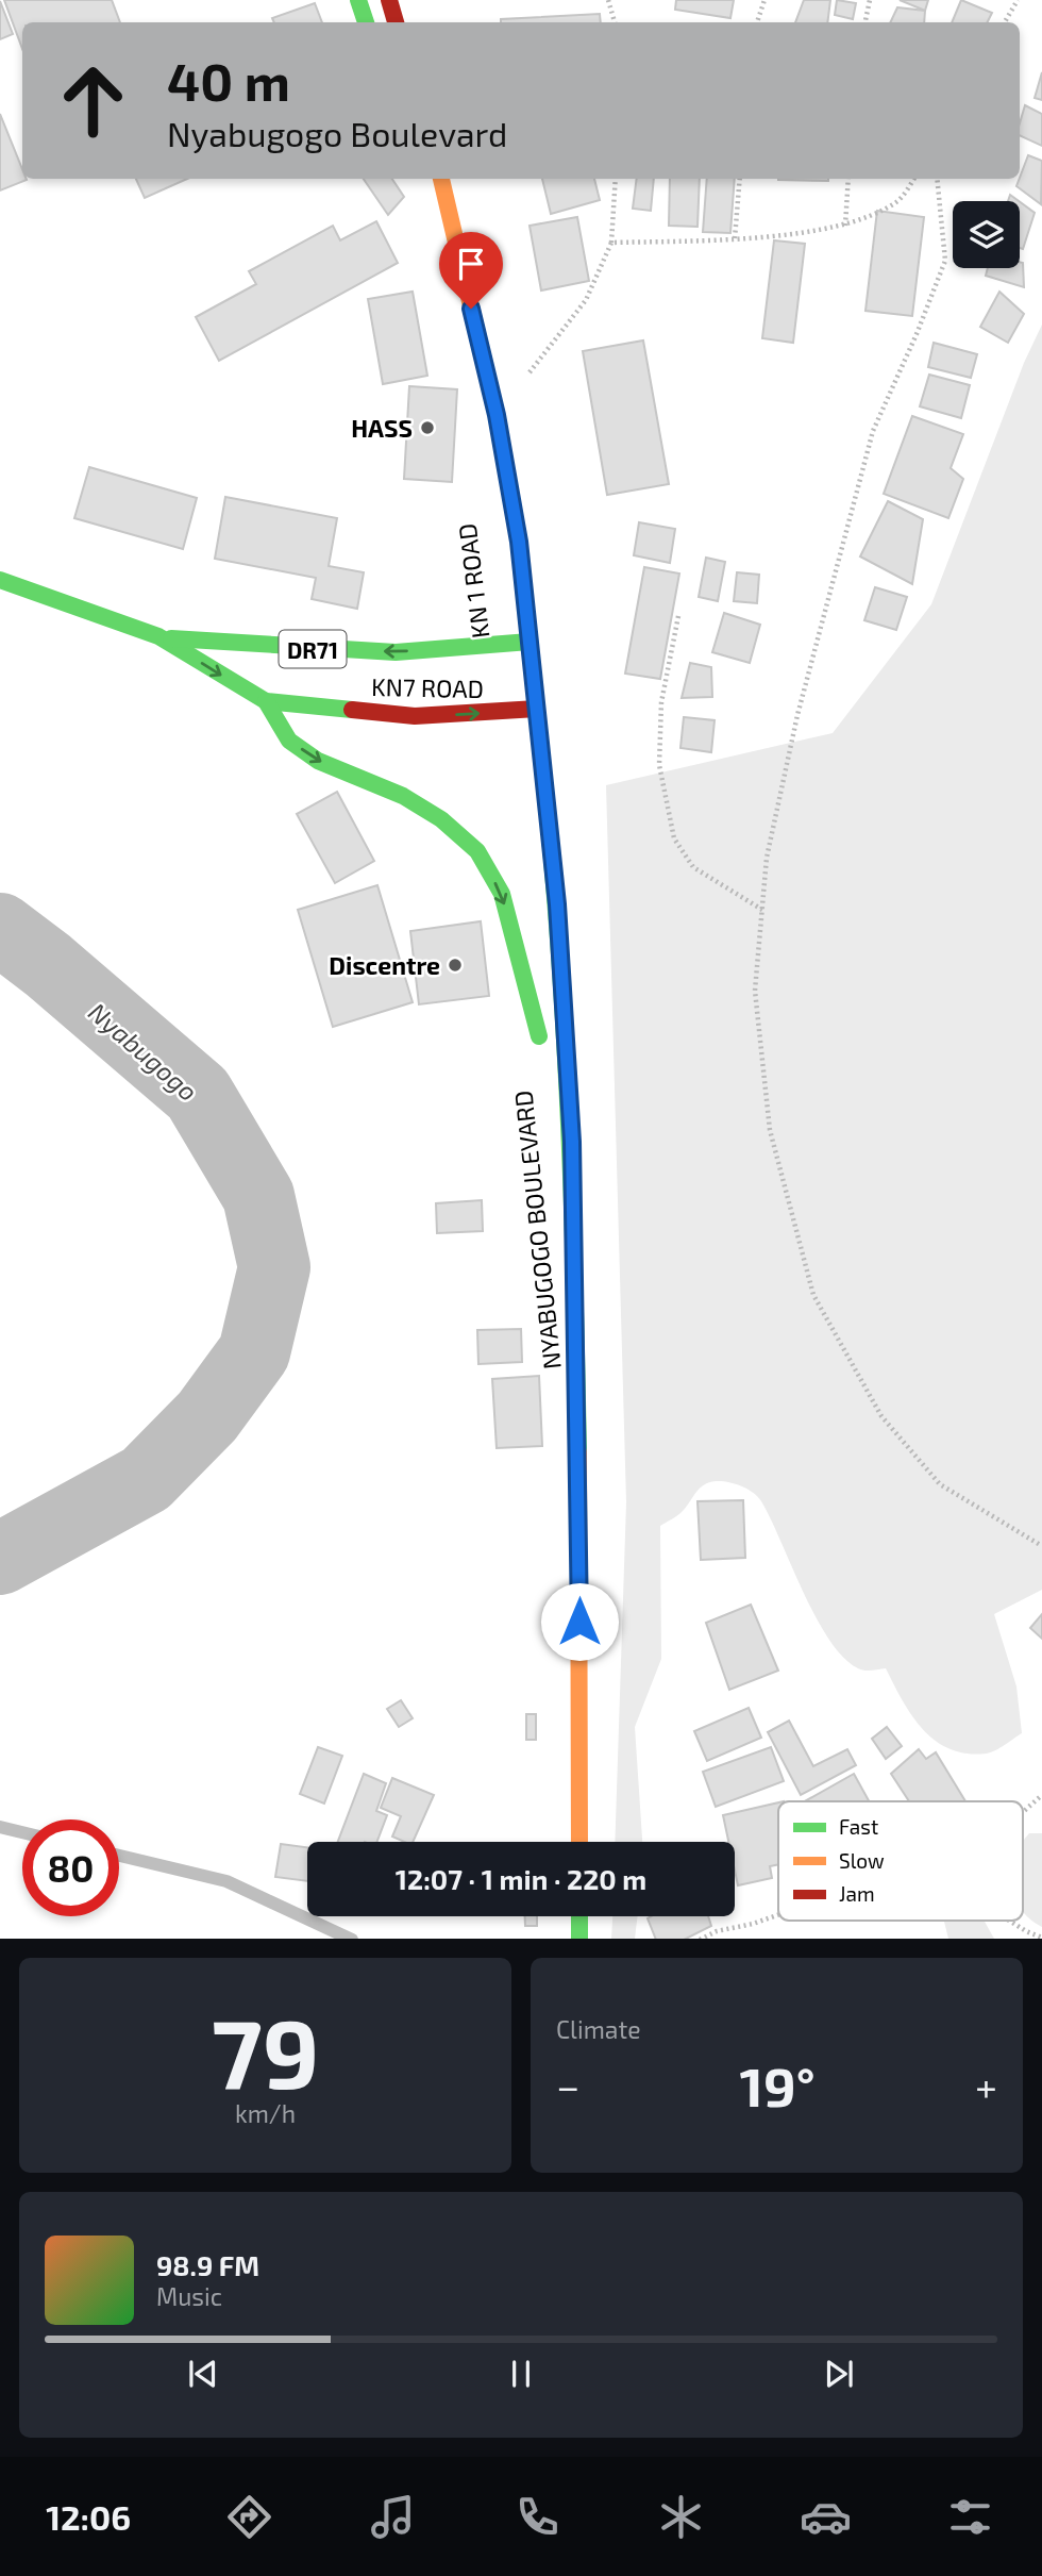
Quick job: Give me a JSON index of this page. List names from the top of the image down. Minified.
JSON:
{"streets":{"main road":["DR71","KN7 ROAD","NYABUGOGO BOULEVARD"]},"crossings":[["KN7 ROAD","NYABUGOGO BOULEVARD"]],"water":["Nyabugogo"],"places":["HASS","Discentre"],"legend":["Fast","Slow","Jam"],"page":{"turn":["40 m","Nyabugogo Boulevard"],"limit":"80","trip":"12:07 · 1 min · 220 m","tile":[["79","km/h"],"Climate"],"heat":["−","19°","+"],"song":["98.9 FM","Music"],"tabs":"12:06"}}
